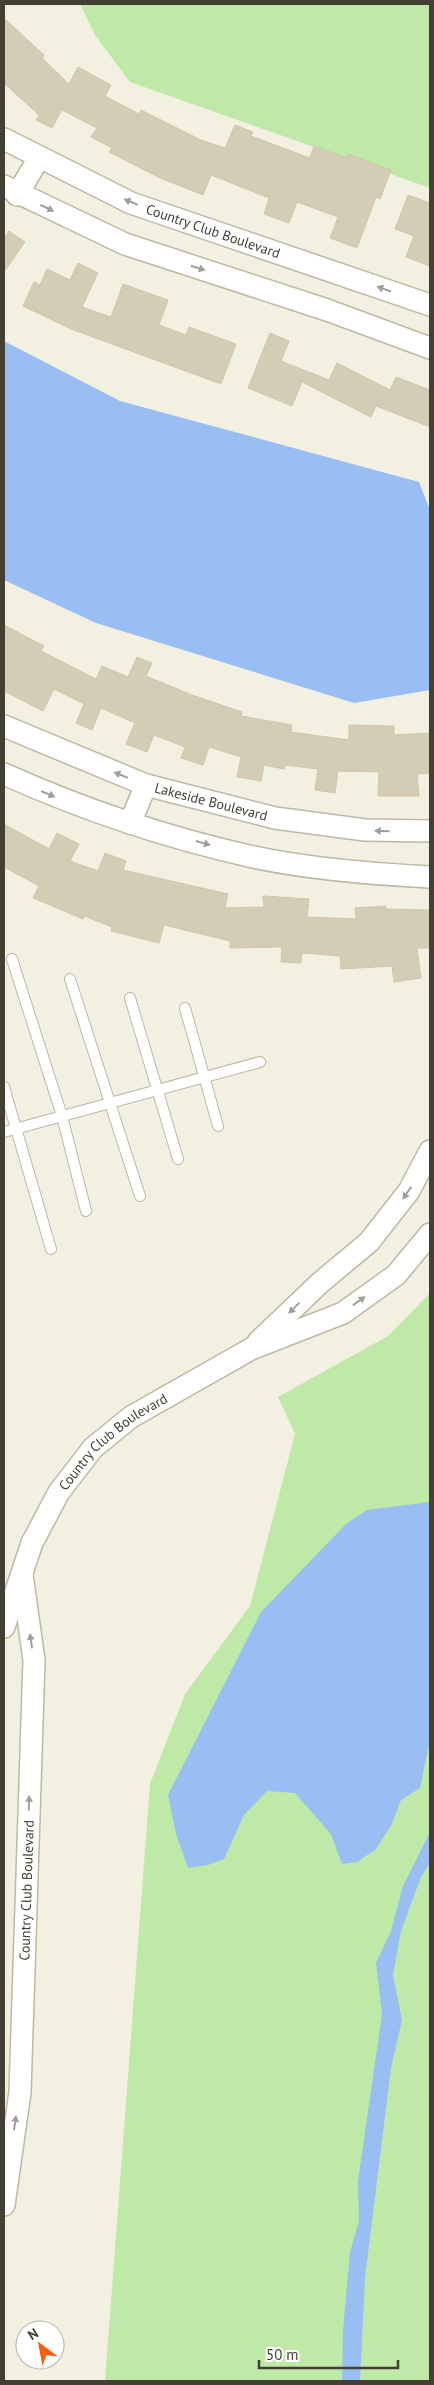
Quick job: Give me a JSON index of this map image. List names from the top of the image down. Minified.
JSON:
{"streets":{"street":["Country Club Boulevard","Lakeside Boulevard"]},"scale_bar":"50 m","north":"top left"}
